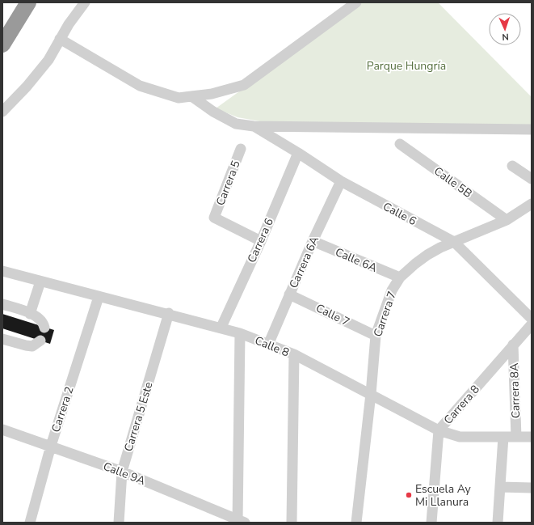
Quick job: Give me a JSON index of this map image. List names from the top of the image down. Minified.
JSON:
{"streets":{"street":["Calle 5B","Carrera 5","Calle 6","Carrera 6","Calle 6A","Carrera 6A","Carrera 7","Calle 7","Calle 8","Carrera 8A","Carrera 8","Carrera 2","Carrera 5 Este","Calle 9A"]},"crossings":[["Calle 5B","Carrera 7"],["Carrera 5","Carrera 6"],["Calle 6","Carrera 6"],["Calle 6","Carrera 6A"],["Calle 6","Carrera 7"],["Carrera 6","Calle 8"],["Calle 6A","Carrera 6A"],["Calle 6A","Carrera 7"],["Carrera 6A","Calle 7"],["Carrera 6A","Calle 8"],["Carrera 7","Calle 7"],["Carrera 7","Calle 8"],["Calle 8","Carrera 8A"],["Calle 8","Carrera 8"],["Calle 8","Carrera 2"],["Calle 8","Carrera 5 Este"],["Carrera 8A","Carrera 8"],["Carrera 2","Calle 9A"],["Carrera 5 Este","Calle 9A"]],"parks":["Parque Hungría"],"places":["Escuela Ay Mi Llanura"],"north":"bottom"}
